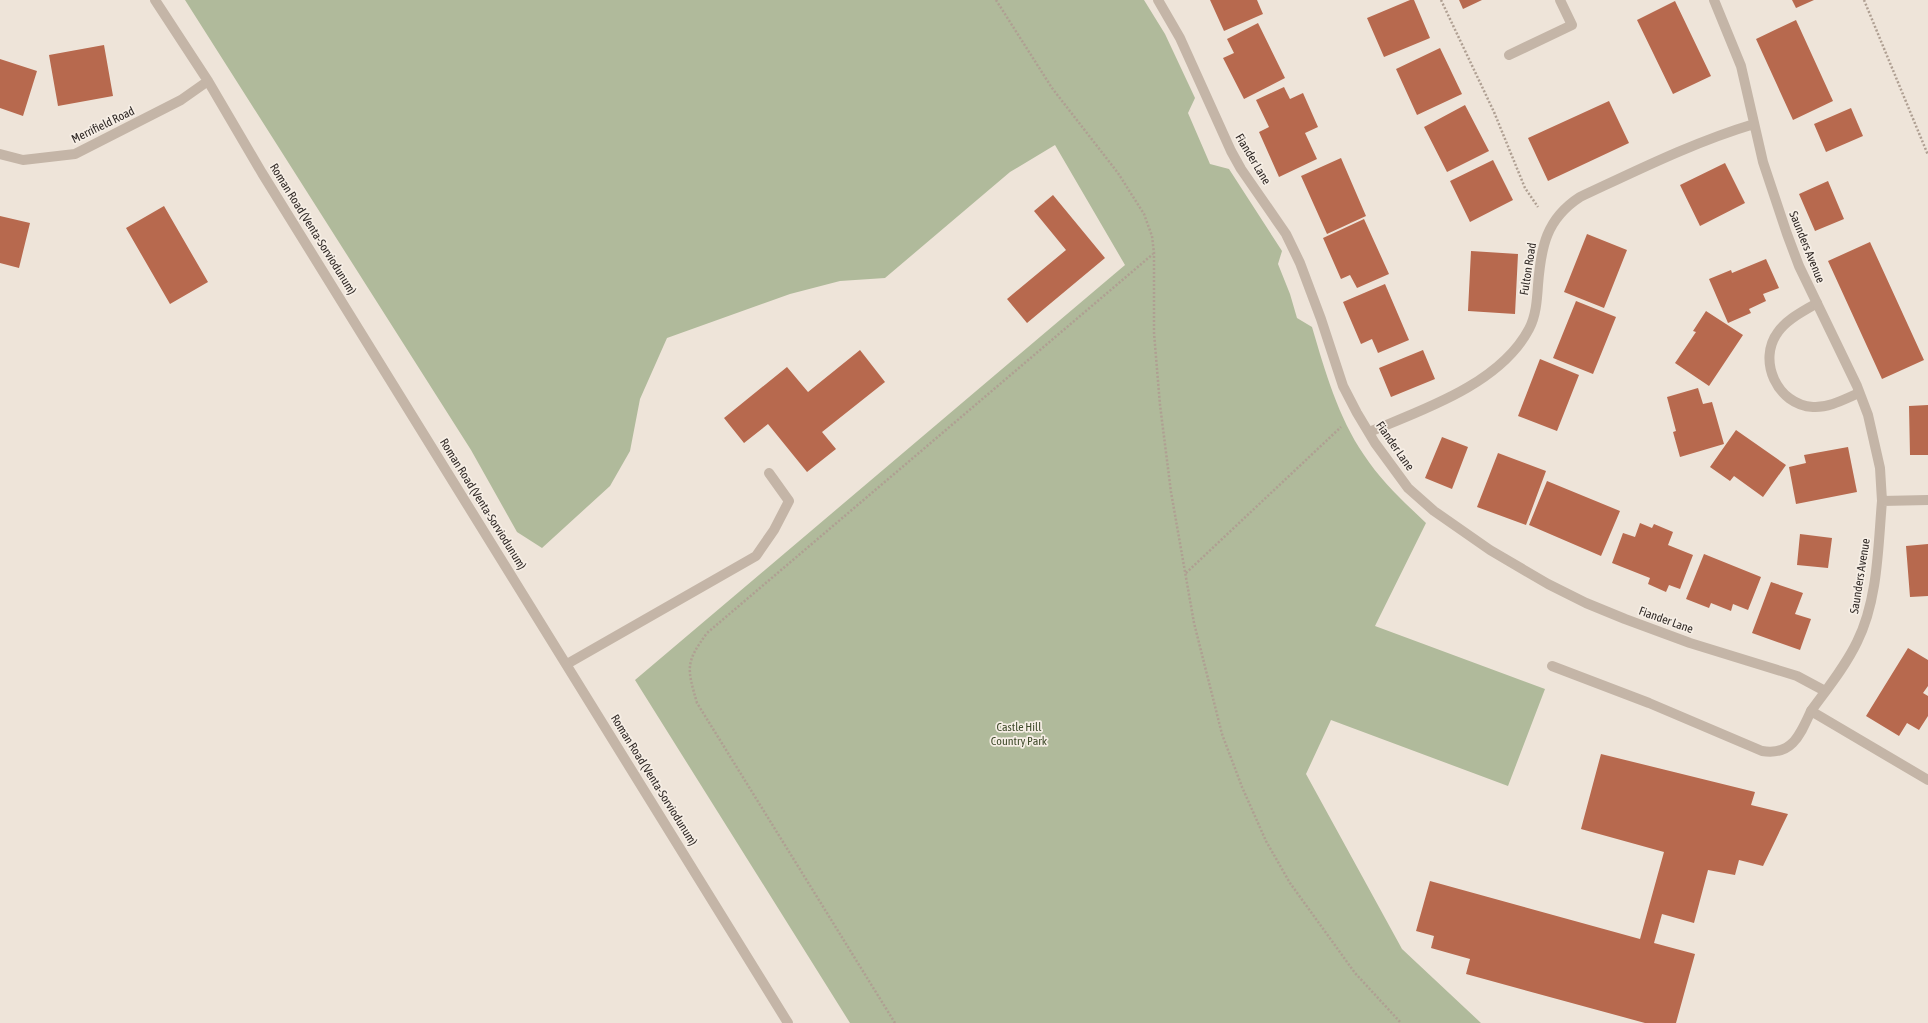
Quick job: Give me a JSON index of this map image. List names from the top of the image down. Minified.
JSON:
{"streets":{"street":["Merrifield Road","Fiander Lane","Roman Road (Venta-Sorviodunum)","Saunders Avenue","Fulton Road"]},"crossings":[["Merrifield Road","Roman Road (Venta-Sorviodunum)"],["Fiander Lane","Saunders Avenue"],["Fiander Lane","Fulton Road"],["Saunders Avenue","Fulton Road"]],"parks":["Castle Hill Country Park"]}
